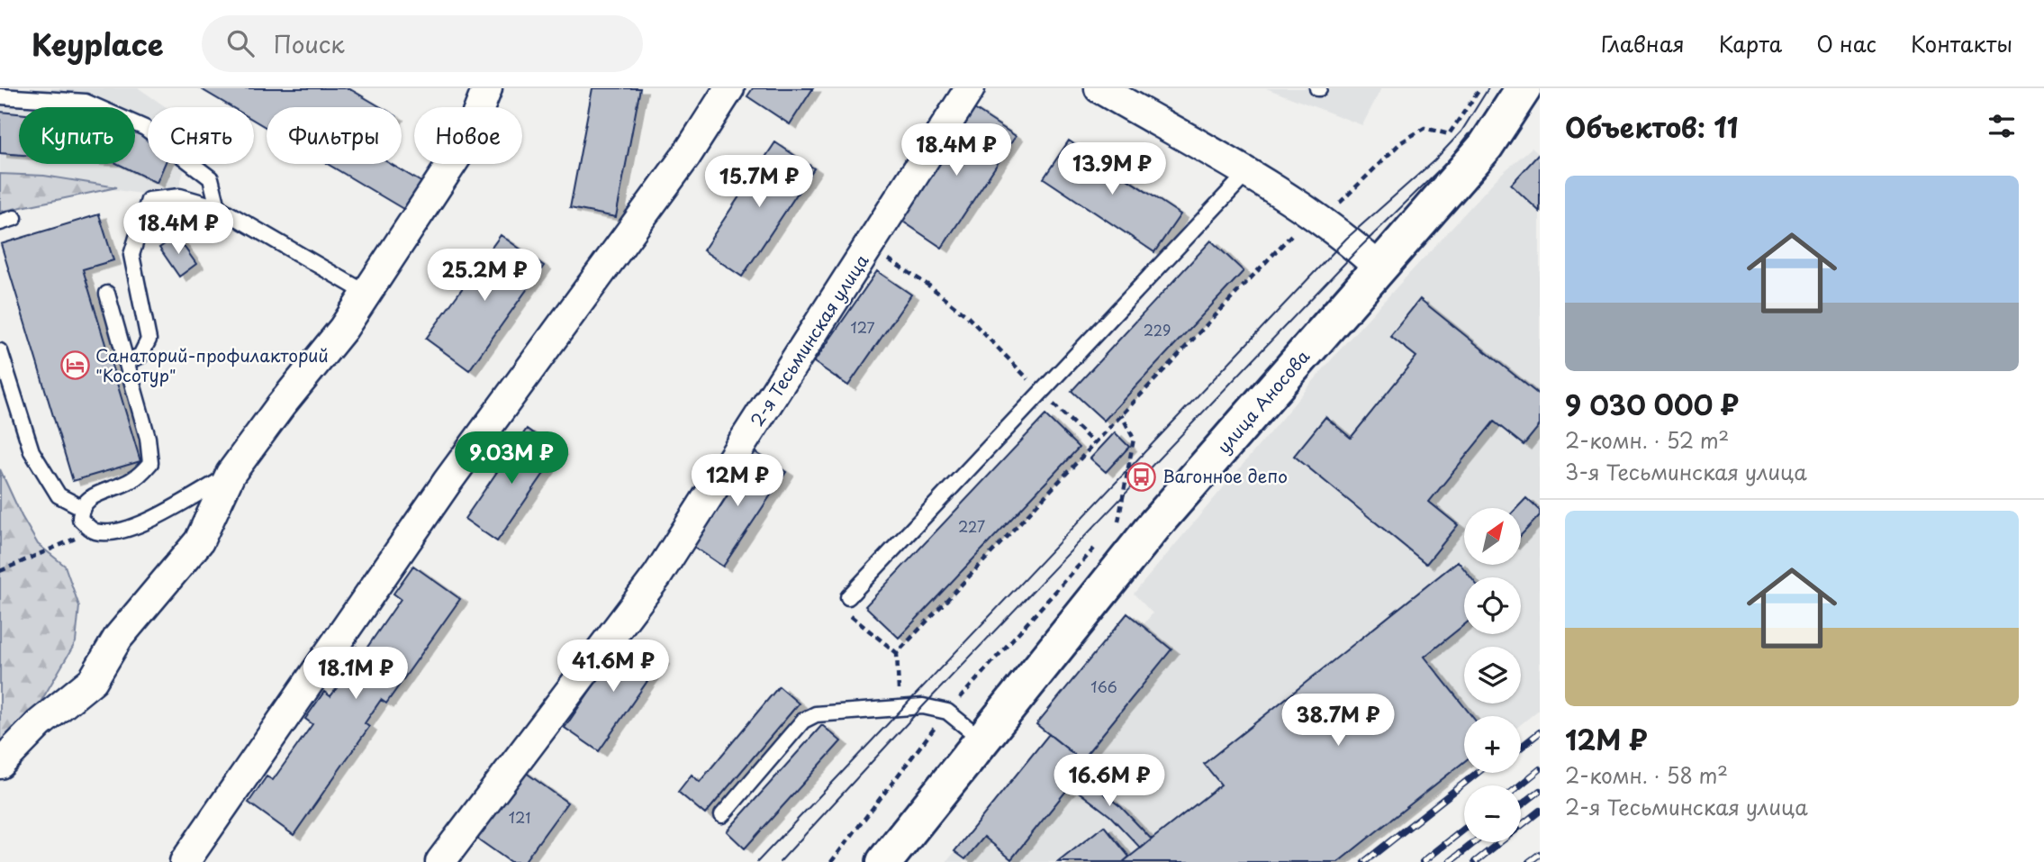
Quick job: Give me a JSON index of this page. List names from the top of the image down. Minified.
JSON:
{"streets":{"main road":["улица Аносова"],"street":["2-я Тесьминская улица"]},"places":{"hotel":["Санаторий-профилакторий \"Косотур\""],"bus stop":["Вагонное депо"]},"house_numbers":["127","229","227","166","121"],"north":"top right","page":{"header":"Keyplace","search":"Поиск","nav":["Главная","Карта","О нас","Контакты"],"heading":"Объектов: 11","chip":["Купить","Снять","Фильтры","Новое"],"price":["18.4M ₽","13.9M ₽","15.7M ₽","18.4M ₽","25.2M ₽","9.03M ₽","12M ₽","41.6M ₽","18.1M ₽","38.7M ₽","16.6M ₽"],"list":[{"name":"9 030 000 ₽","note":"2-комн. · 52 m² · 3-я Тесьминская улица"},{"name":"12M ₽","note":"2-комн. · 58 m² · 2-я Тесьминская улица"}],"map_buttons":["+","−"]}}
